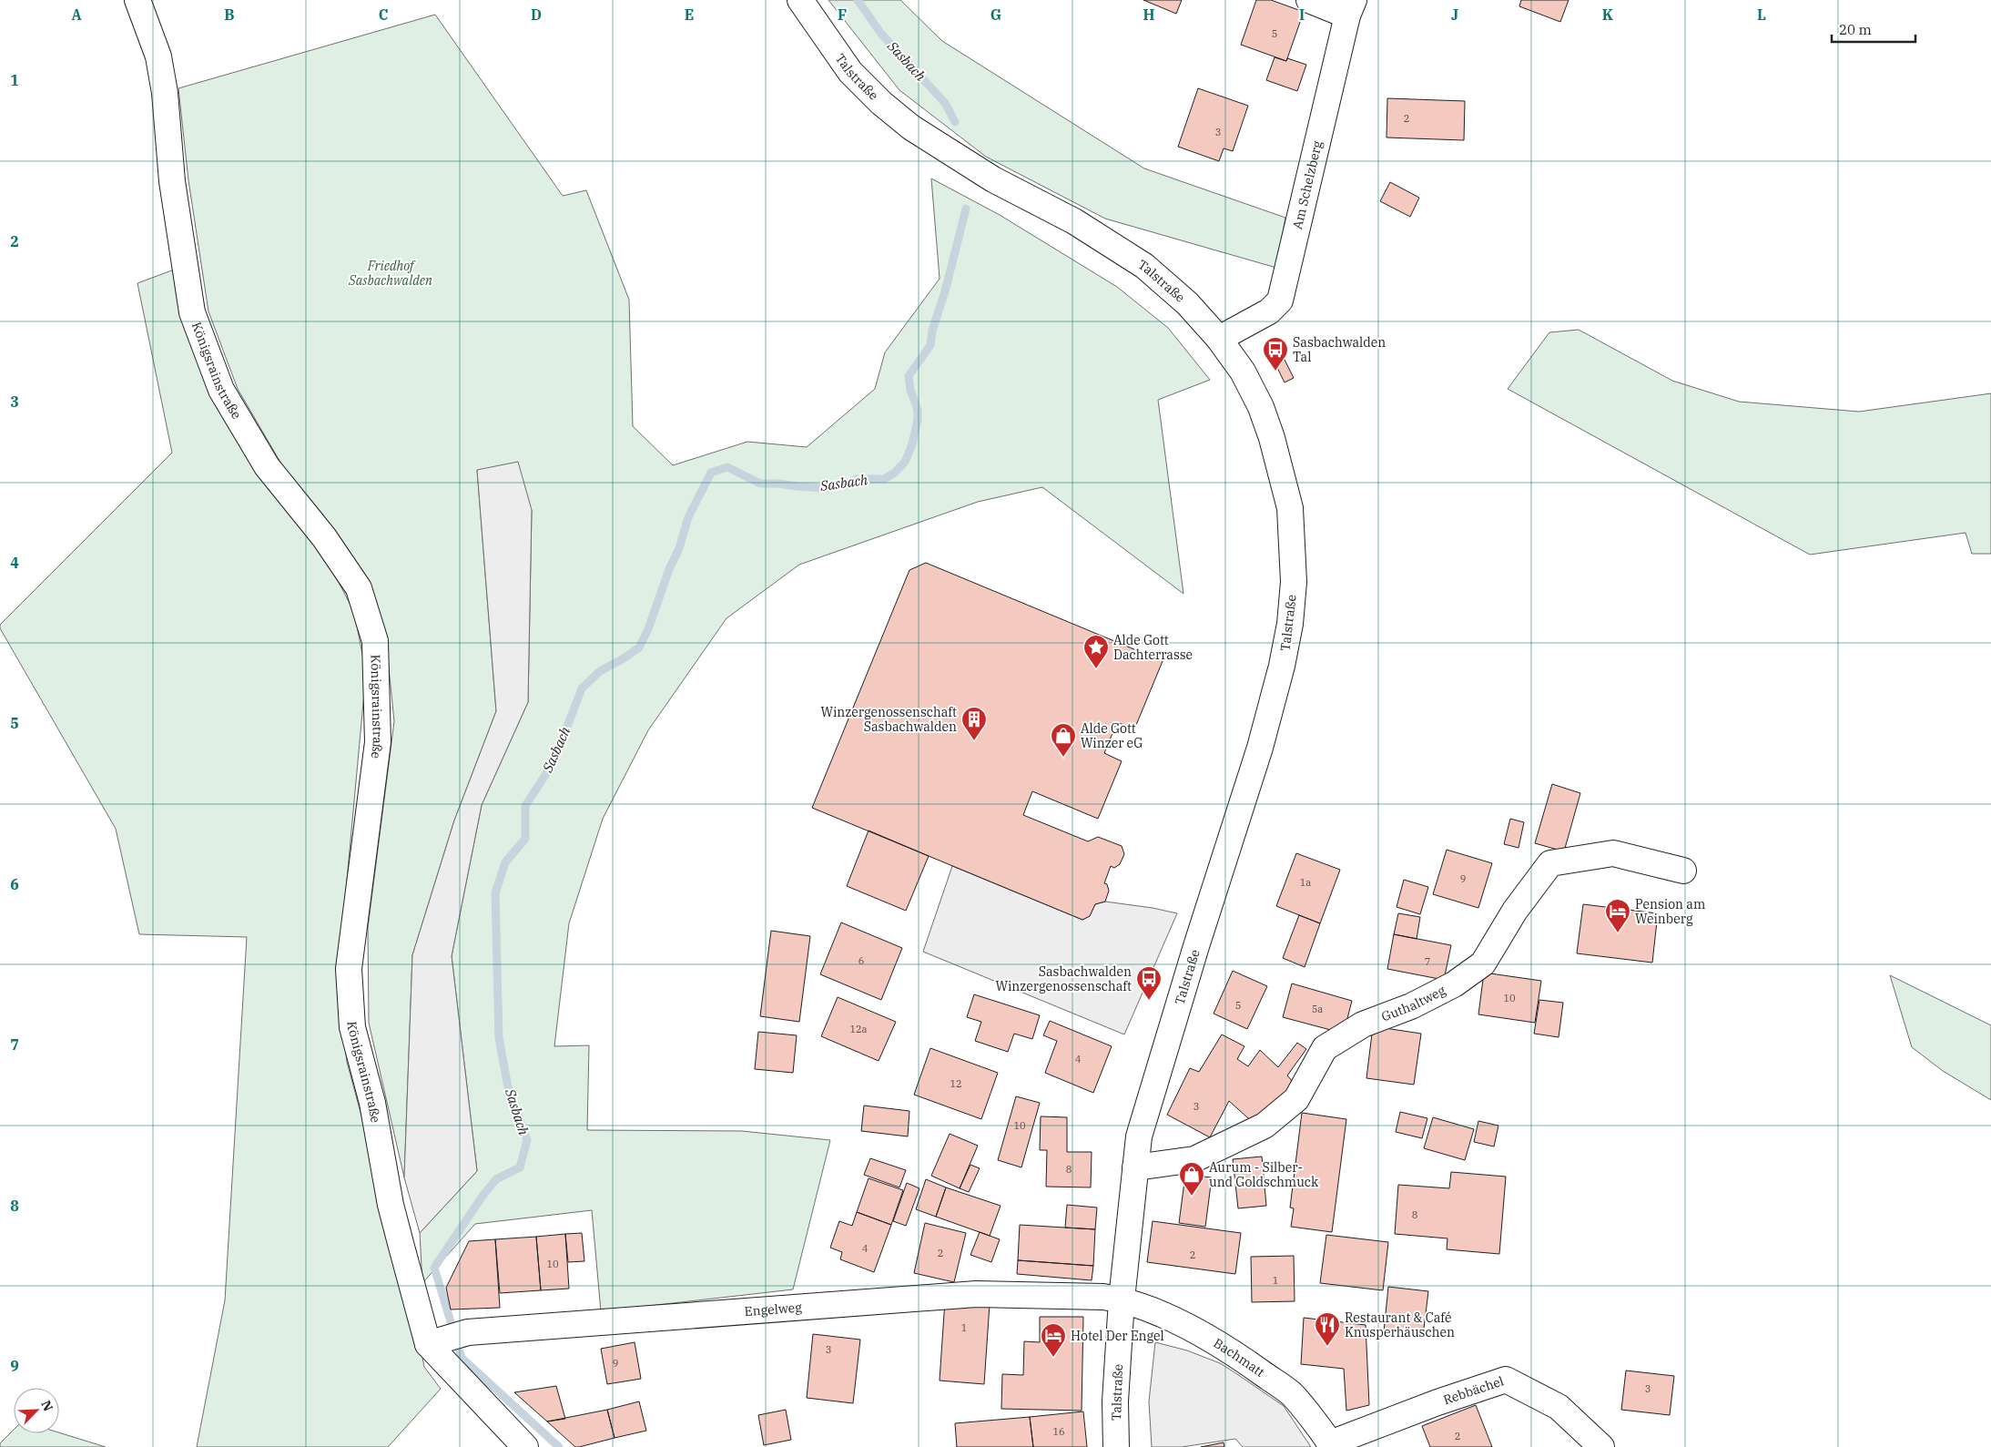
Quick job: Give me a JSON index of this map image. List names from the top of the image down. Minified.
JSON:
{"streets":{"street":["Talstraße","Am Schelzberg","Königsrainstraße","Guthaltweg","Engelweg","Bachmatt","Rebbächel"]},"crossings":[["Talstraße","Am Schelzberg"],["Talstraße","Guthaltweg"],["Talstraße","Engelweg"],["Talstraße","Bachmatt"],["Königsrainstraße","Engelweg"],["Engelweg","Bachmatt"],["Bachmatt","Rebbächel"]],"water":["Sasbach"],"parks":["Friedhof Sasbachwalden"],"places":{"bus stop":["Sasbachwalden Tal","Sasbachwalden Winzergenossenschaft"],"place":["Alde Gott Dachterrasse"],"building":["Winzergenossenschaft Sasbachwalden"],"shop":["Alde Gott Winzer eG","Aurum - Silber- und Goldschmuck"],"hotel":["Pension am Weinberg","Hotel Der Engel"],"restaurant":["Restaurant & Café Knusperhäuschen"]},"house_numbers":["5","2","3","9","1a","6","7","10","5","5a","12a","4","12","3","10","8","8","4","2","2","10","1","1","3","9","3","16","2"],"scale_bar":"20 m","north":"top right","grid":{"columns":["A","B","C","D","E","F","G","H","I","J","K","L"],"rows":["1","2","3","4","5","6","7","8","9"]}}
